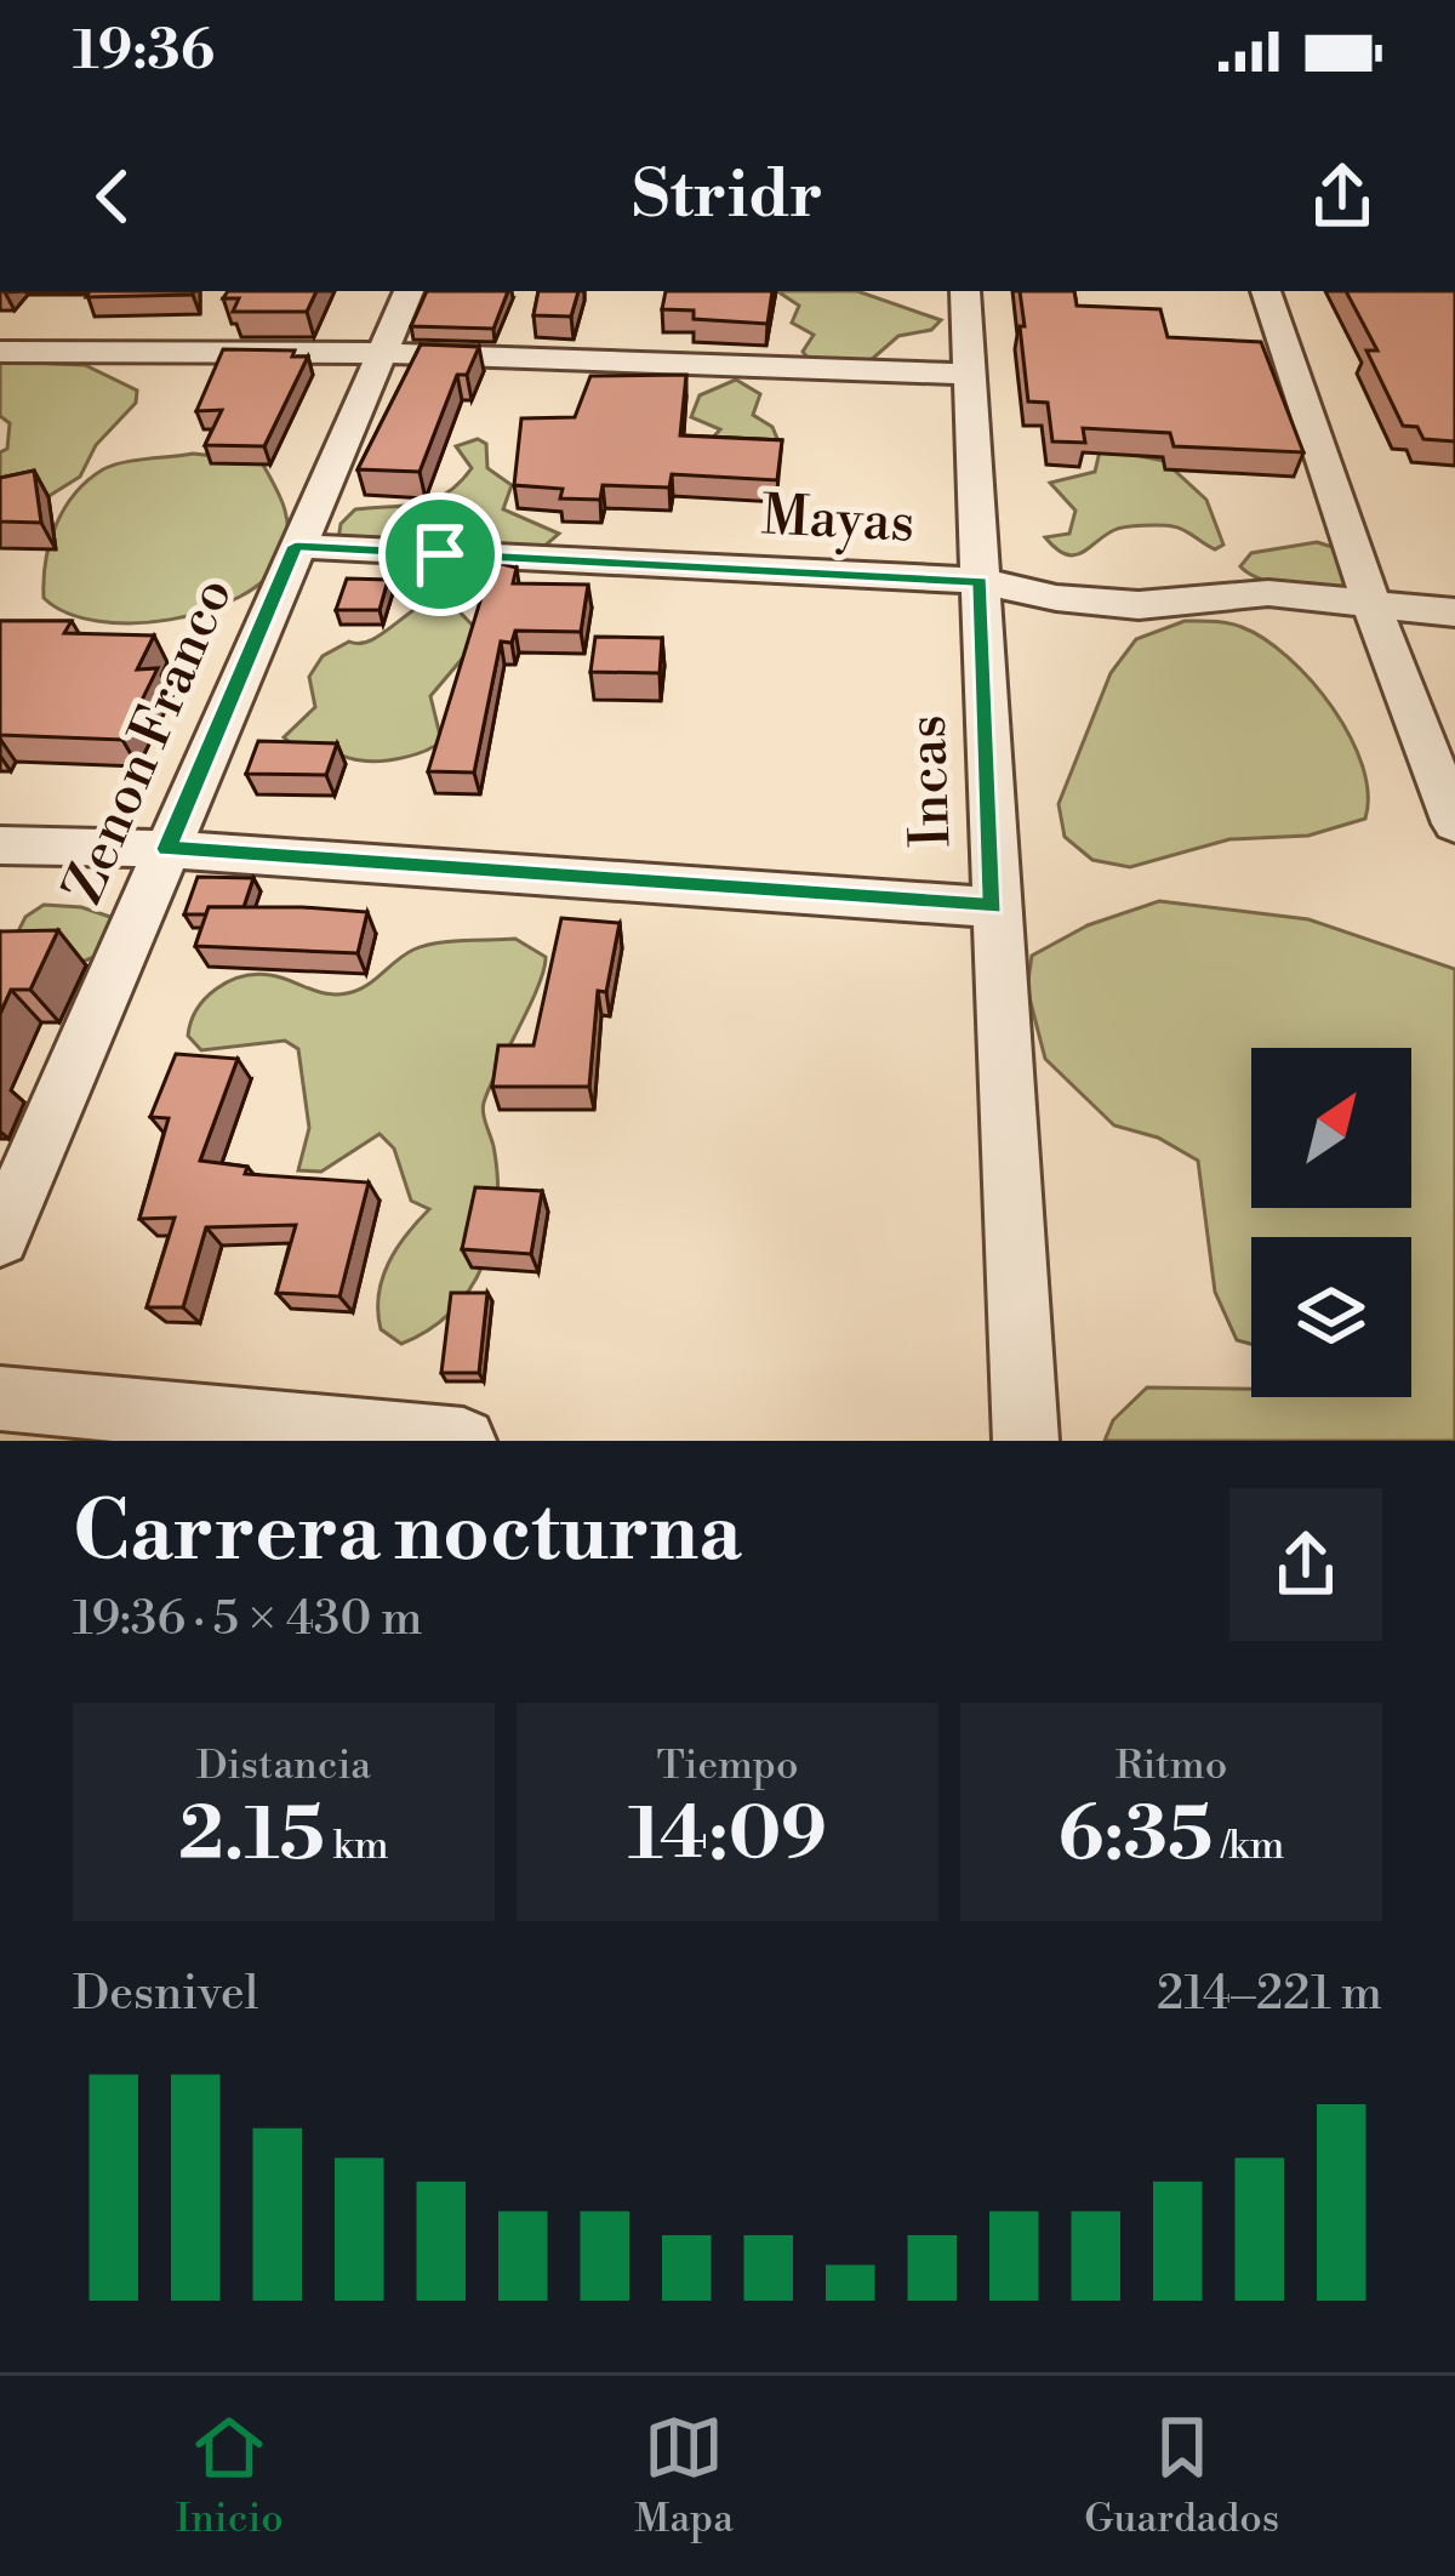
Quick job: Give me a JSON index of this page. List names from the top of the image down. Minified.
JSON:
{"streets":{"street":["Mayas","Zenon Franco","Incas"]},"crossings":[["Mayas","Zenon Franco"],["Mayas","Incas"]],"north":"top right","page":{"status":"19:36","header":"Stridr","heading":["Carrera nocturna","19:36 · 5 × 430 m"],"stats":[["Distancia","2.15 km"],["Tiempo","14:09"],["Ritmo","6:35 /km"]],"chart":["Desnivel","214–221 m"],"tabs":["Inicio","Mapa","Guardados"]}}
